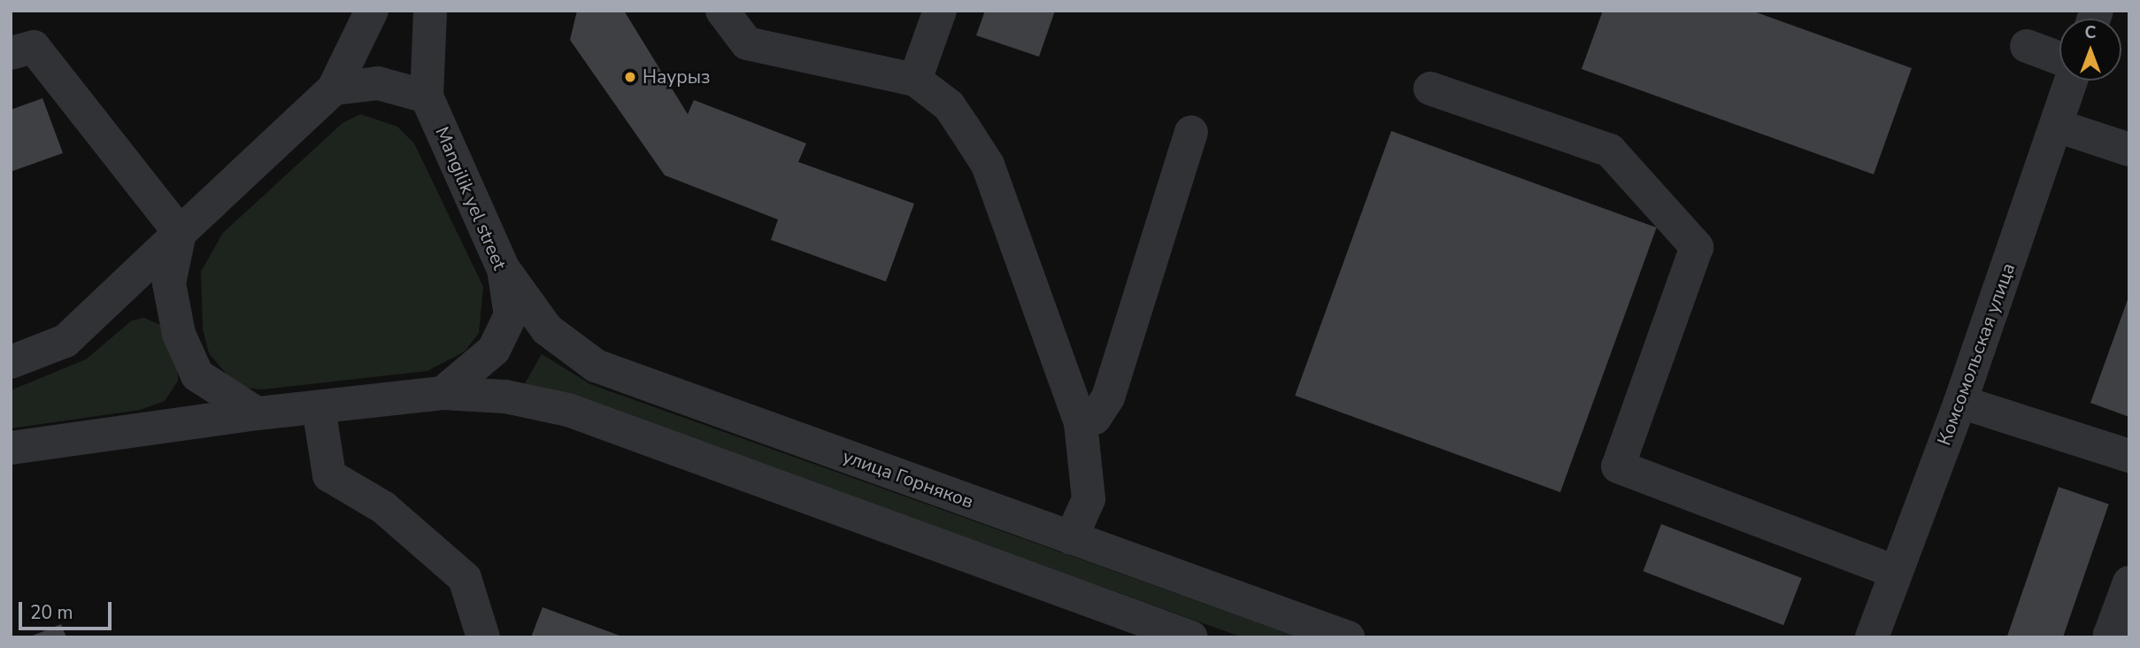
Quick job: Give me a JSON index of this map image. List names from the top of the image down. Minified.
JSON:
{"streets":{"street":["Mangilik yel street","Комсомольская улица","улица Горняков"]},"crossings":[["Mangilik yel street","улица Горняков"]],"places":["Наурыз"],"scale_bar":"20 m","north":"top"}
